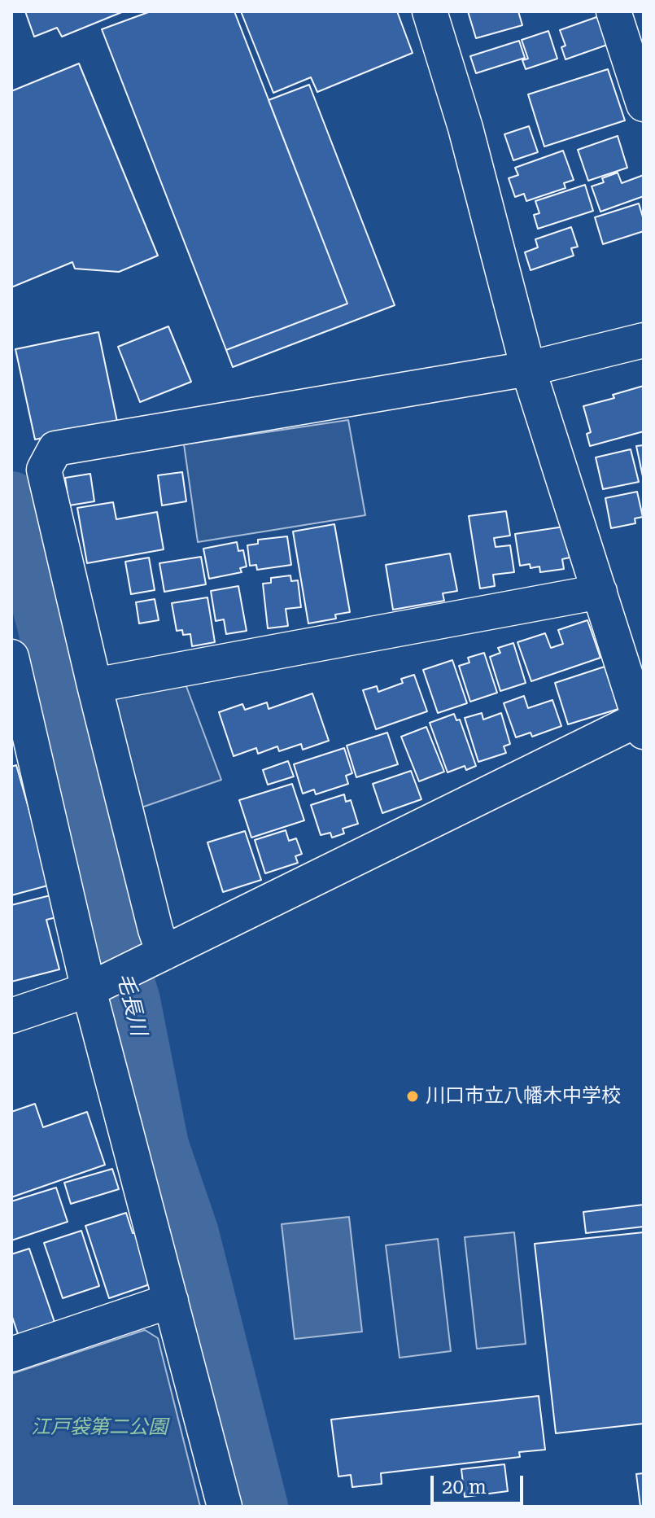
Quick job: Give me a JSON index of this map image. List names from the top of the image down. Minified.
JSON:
{"water":["毛長川"],"parks":["江戸袋第二公園"],"places":["川口市立八幡木中学校"],"scale_bar":"20 m"}
